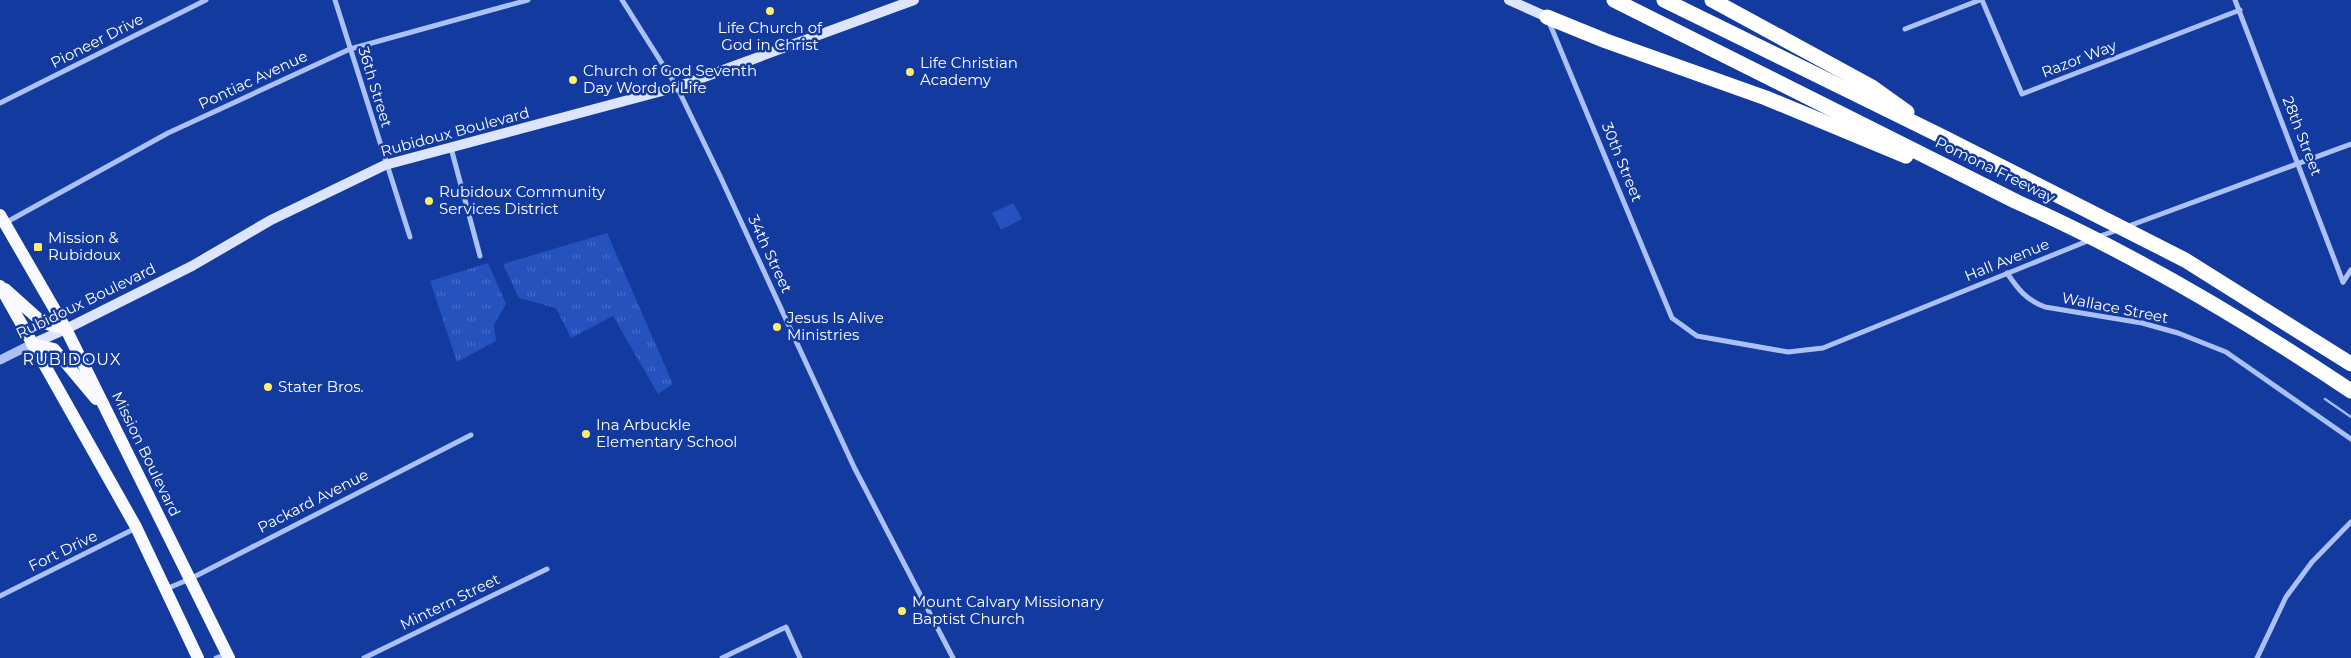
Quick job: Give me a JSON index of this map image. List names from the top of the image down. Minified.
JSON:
{"streets":{"highway":["Pomona Freeway"],"main road":["Rubidoux Boulevard","Mission Boulevard"],"street":["Pioneer Drive","Razor Way","Pontiac Avenue","36th Street","28th Street","30th Street","34th Street","Hall Avenue","Wallace Street","Packard Avenue","Fort Drive","Mintern Street"]},"crossings":[["Razor Way","28th Street"],["Pontiac Avenue","36th Street"],["Pontiac Avenue","Mission Boulevard"],["36th Street","Rubidoux Boulevard"],["Rubidoux Boulevard","34th Street"],["Rubidoux Boulevard","Mission Boulevard"],["28th Street","Hall Avenue"],["30th Street","Hall Avenue"],["Hall Avenue","Wallace Street"],["Mission Boulevard","Packard Avenue"]],"districts":["RUBIDOUX"],"places":{"other":["Life Church of God in Christ","Life Christian Academy","Church of God Seventh Day Word of Life","Rubidoux Community Services District","Jesus Is Alive Ministries","Stater Bros.","Ina Arbuckle Elementary School","Mount Calvary Missionary Baptist Church"],"transit":["Mission & Rubidoux"]}}
